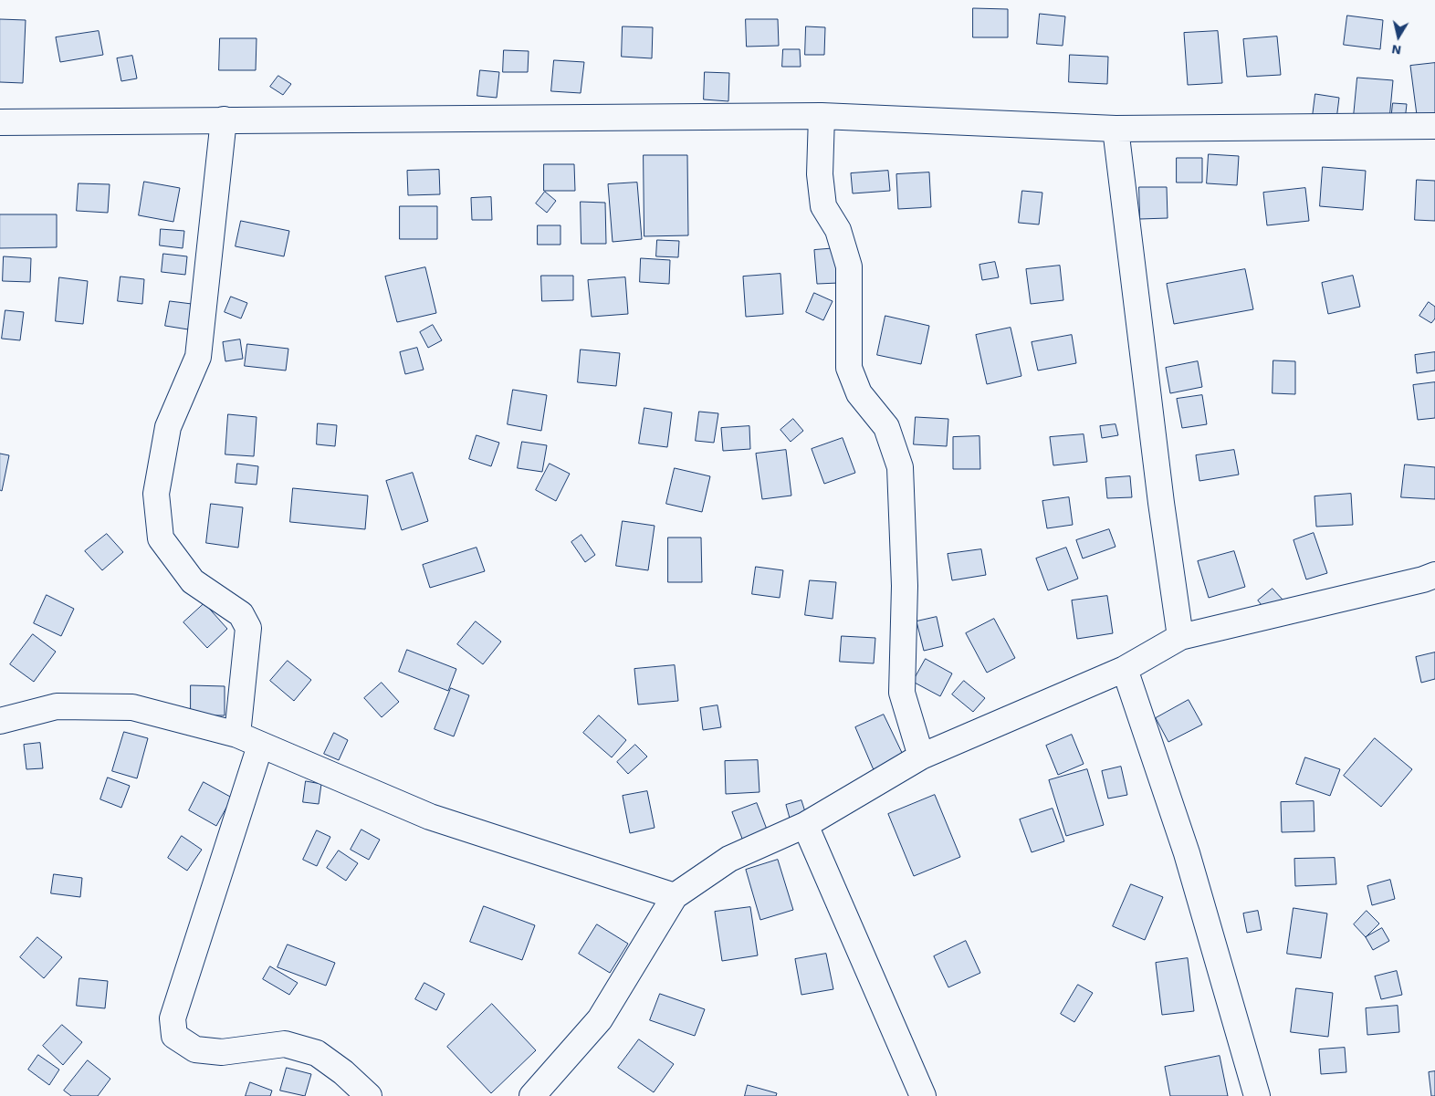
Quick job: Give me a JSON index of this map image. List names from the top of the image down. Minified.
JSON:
{"north":"bottom"}
